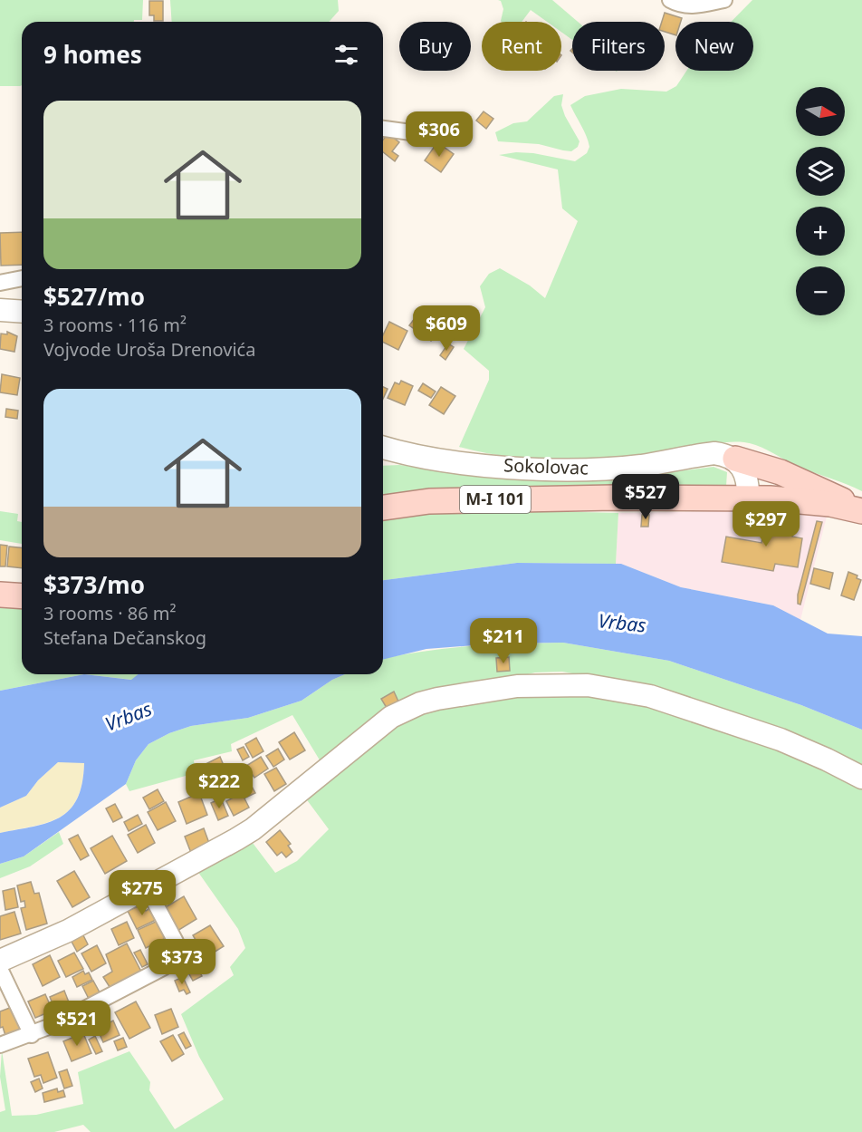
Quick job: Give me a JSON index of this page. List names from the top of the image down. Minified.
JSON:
{"streets":{"main road":["M-I 101"],"street":["Sokolovac"]},"water":["Vrbas"],"north":"right","page":{"chip":["Buy","Rent","Filters","New"],"heading":"9 homes","map_buttons":["+","−"],"list":[{"name":"$527/mo","note":"3 rooms · 116 m² · Vojvode Uroša Drenovića"},{"name":"$373/mo","note":"3 rooms · 86 m² · Stefana Dečanskog"}],"price":["$306","$609","$527","$297","$211","$222","$275","$373","$521"]}}
